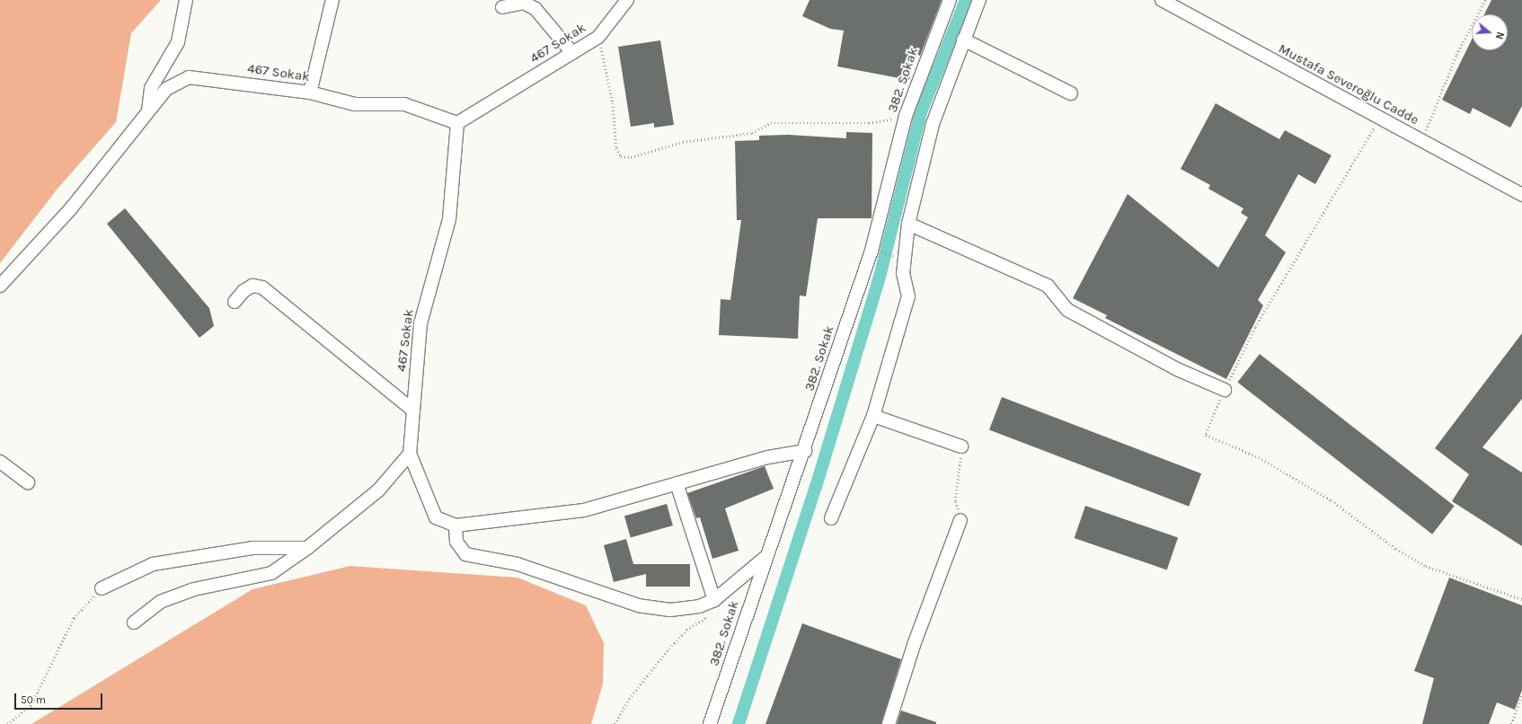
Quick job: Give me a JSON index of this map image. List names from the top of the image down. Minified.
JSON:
{"streets":{"street":["467 Sokak","382. Sokak","Mustafa Severoğlu Cadde"]},"scale_bar":"50 m","north":"right"}
